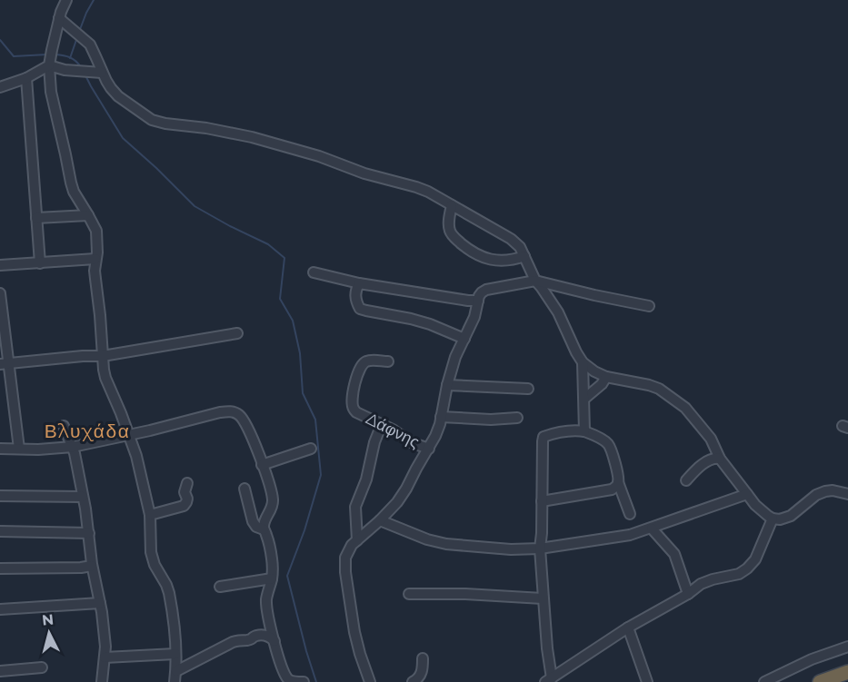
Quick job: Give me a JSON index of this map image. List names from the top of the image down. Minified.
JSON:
{"streets":{"street":["Δάφνης"]},"districts":["Βλυχάδα"],"north":"top"}
